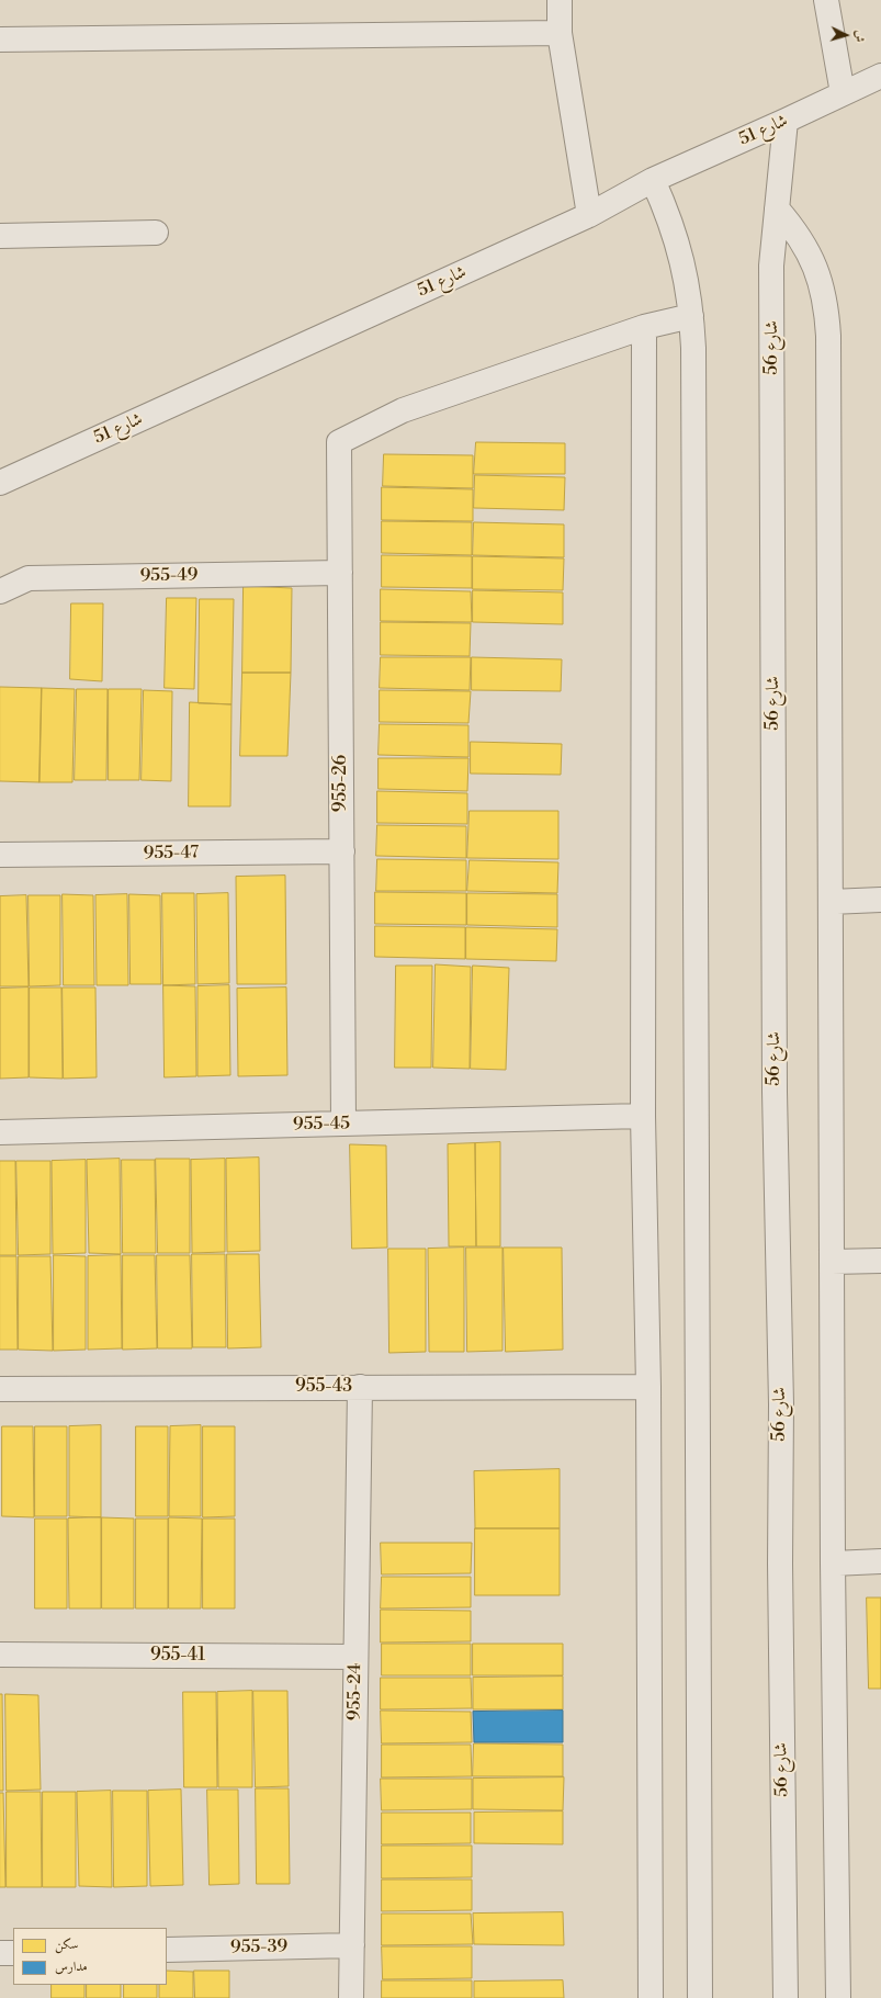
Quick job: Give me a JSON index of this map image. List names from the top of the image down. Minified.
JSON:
{"streets":{"street":["شارع 51","شارع 56","955-49","955-26","955-47","955-45","955-43","955-41","955-24","955-39"]},"crossings":[["شارع 51","شارع 56"],["955-49","955-26"],["955-26","955-47"],["955-26","955-45"],["955-43","955-24"],["955-41","955-24"],["955-24","955-39"]],"legend":["سكن","مدارس"],"north":"right"}
